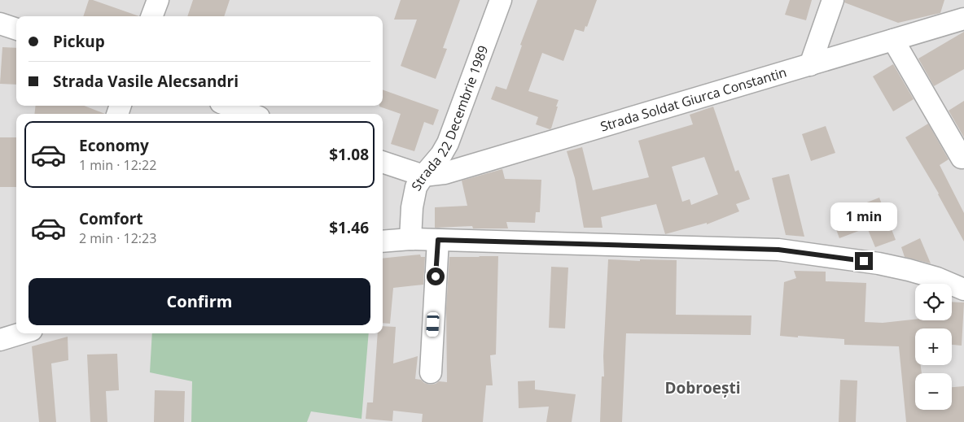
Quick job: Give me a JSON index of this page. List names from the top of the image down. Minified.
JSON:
{"streets":{"street":["Strada Soldat Giurca Constantin","Strada 22 Decembrie 1989"]},"crossings":[["Strada Soldat Giurca Constantin","Strada 22 Decembrie 1989"]],"districts":["Dobroești"],"page":{"banner":["Pickup","Strada Vasile Alecsandri"],"list":[{"name":"Economy","note":"1 min · 12:22","value":"$1.08"},{"name":"Comfort","note":"2 min · 12:23","value":"$1.46"}],"bubble":"1 min","buttons":"Confirm","map_buttons":["+","−"]}}
